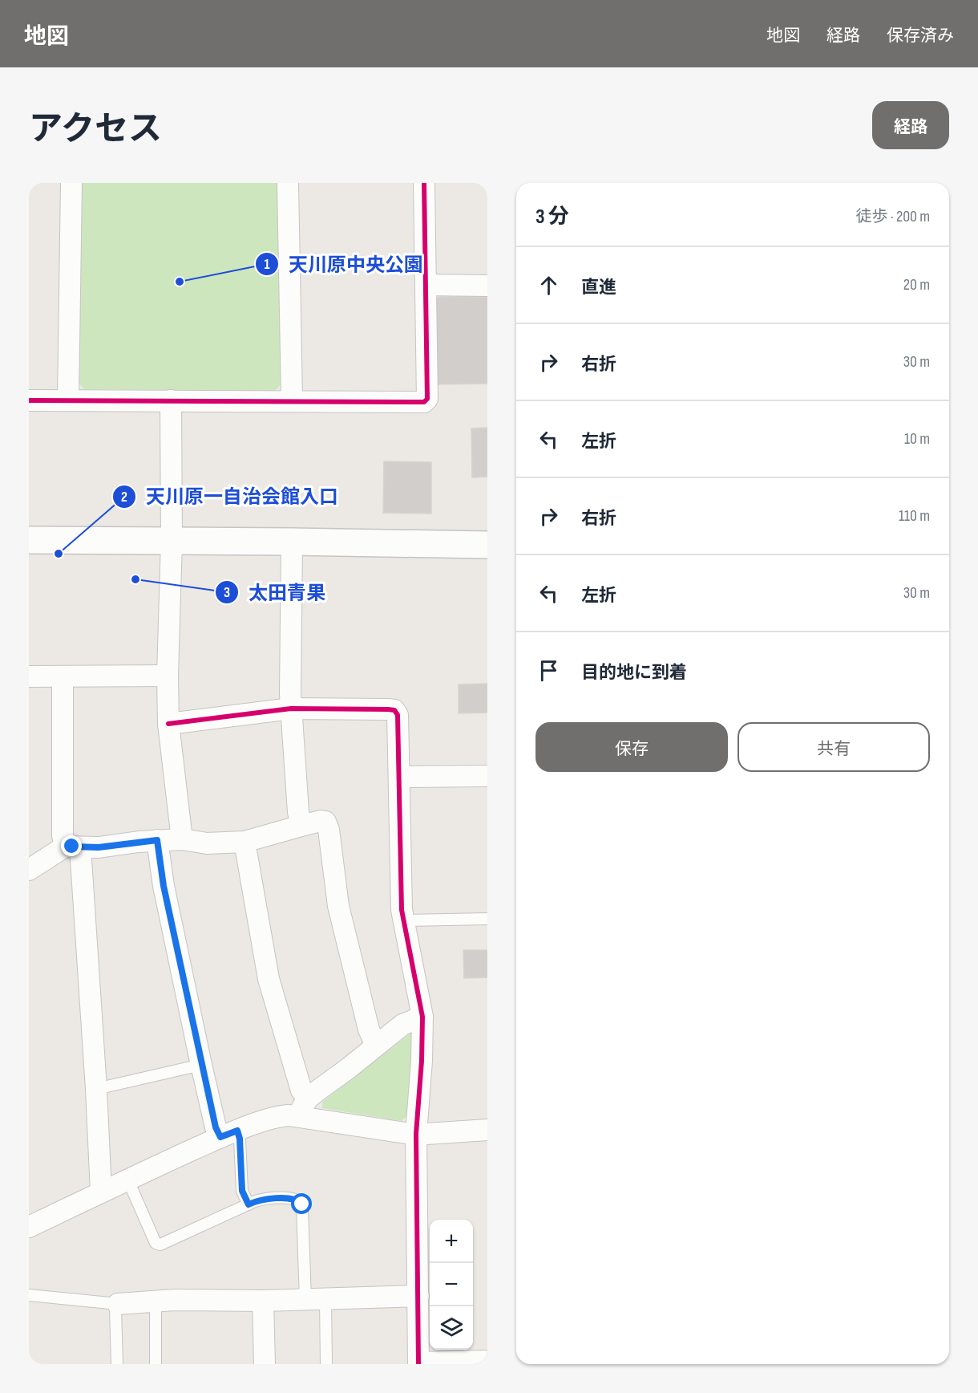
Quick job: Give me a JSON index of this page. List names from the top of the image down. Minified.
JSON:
{"places":["天川原中央公園","天川原一自治会館入口","太田青果"],"page":{"header":"地図","nav":["地図","経路","保存済み"],"title":"アクセス","buttons":["経路",["保存","共有"]],"heading":["3 分","徒歩 · 200 m"],"list":[["直進","20 m"],["右折","30 m"],["左折","10 m"],["右折","110 m"],["左折","30 m"],"目的地に到着"],"map_buttons":["+","−"]}}
